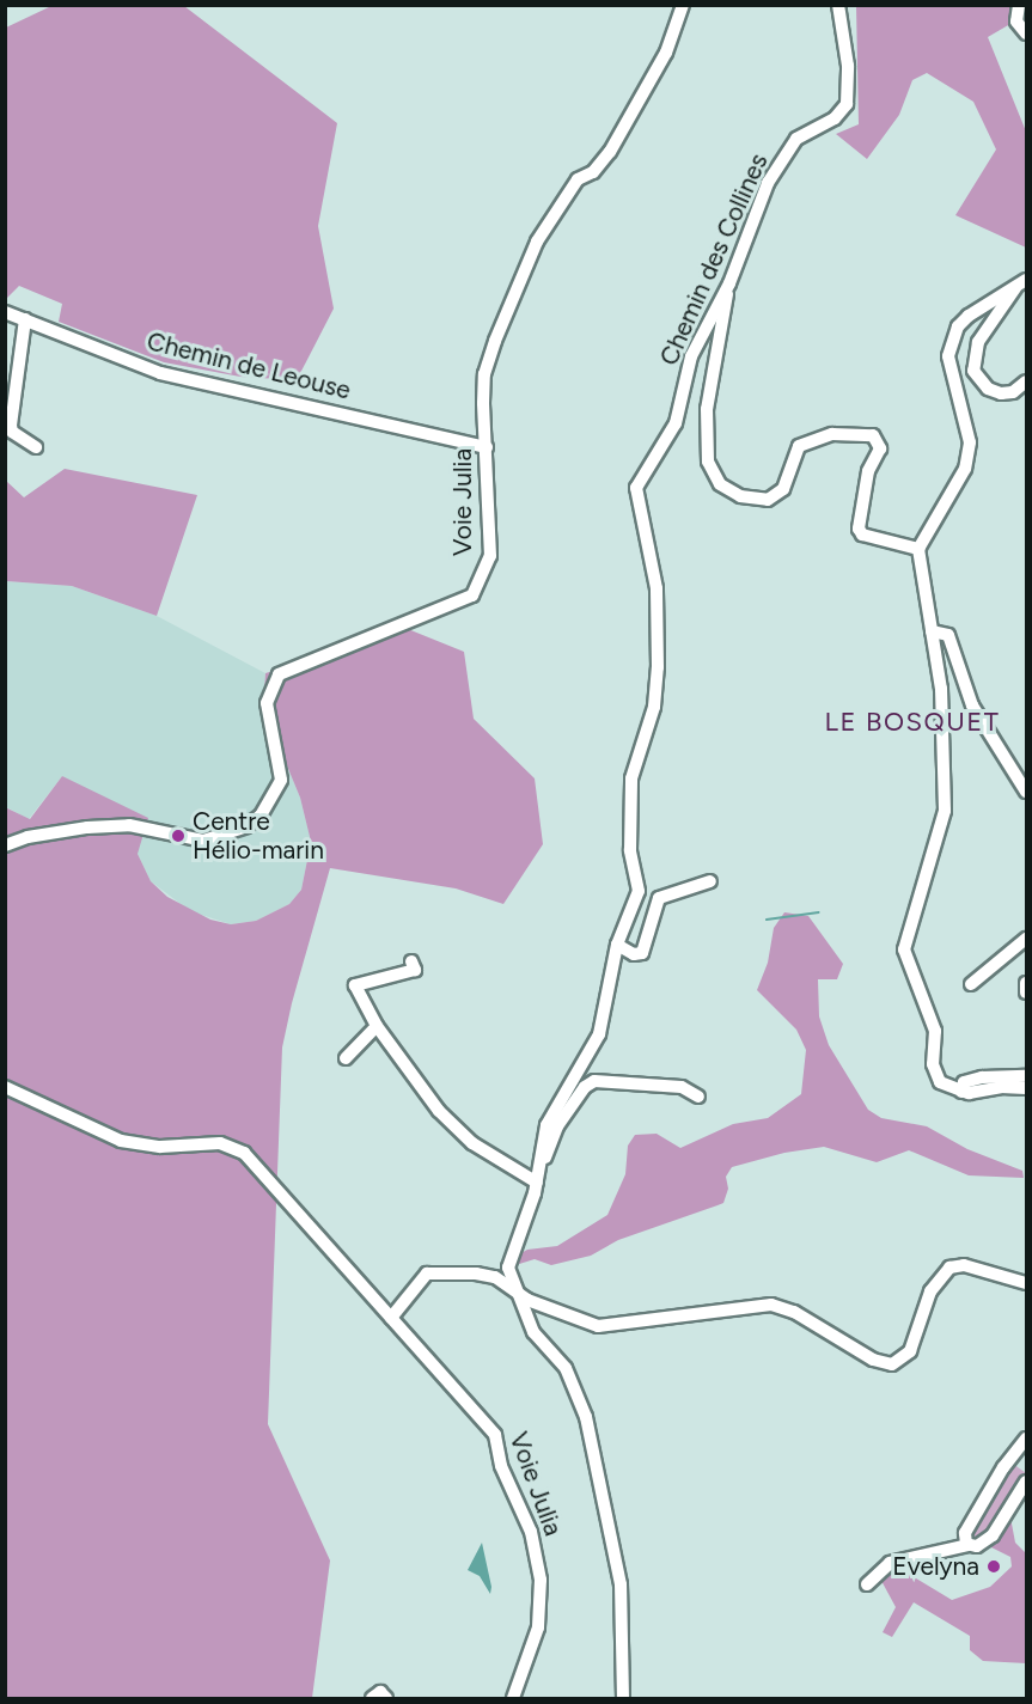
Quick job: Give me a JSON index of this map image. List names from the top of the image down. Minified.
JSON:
{"streets":{"street":["Chemin des Collines","Chemin de Leouse","Voie Julia"]},"crossings":[["Chemin de Leouse","Voie Julia"]],"districts":["LE BOSQUET"],"places":["Centre Hélio-marin","Evelyna"]}
